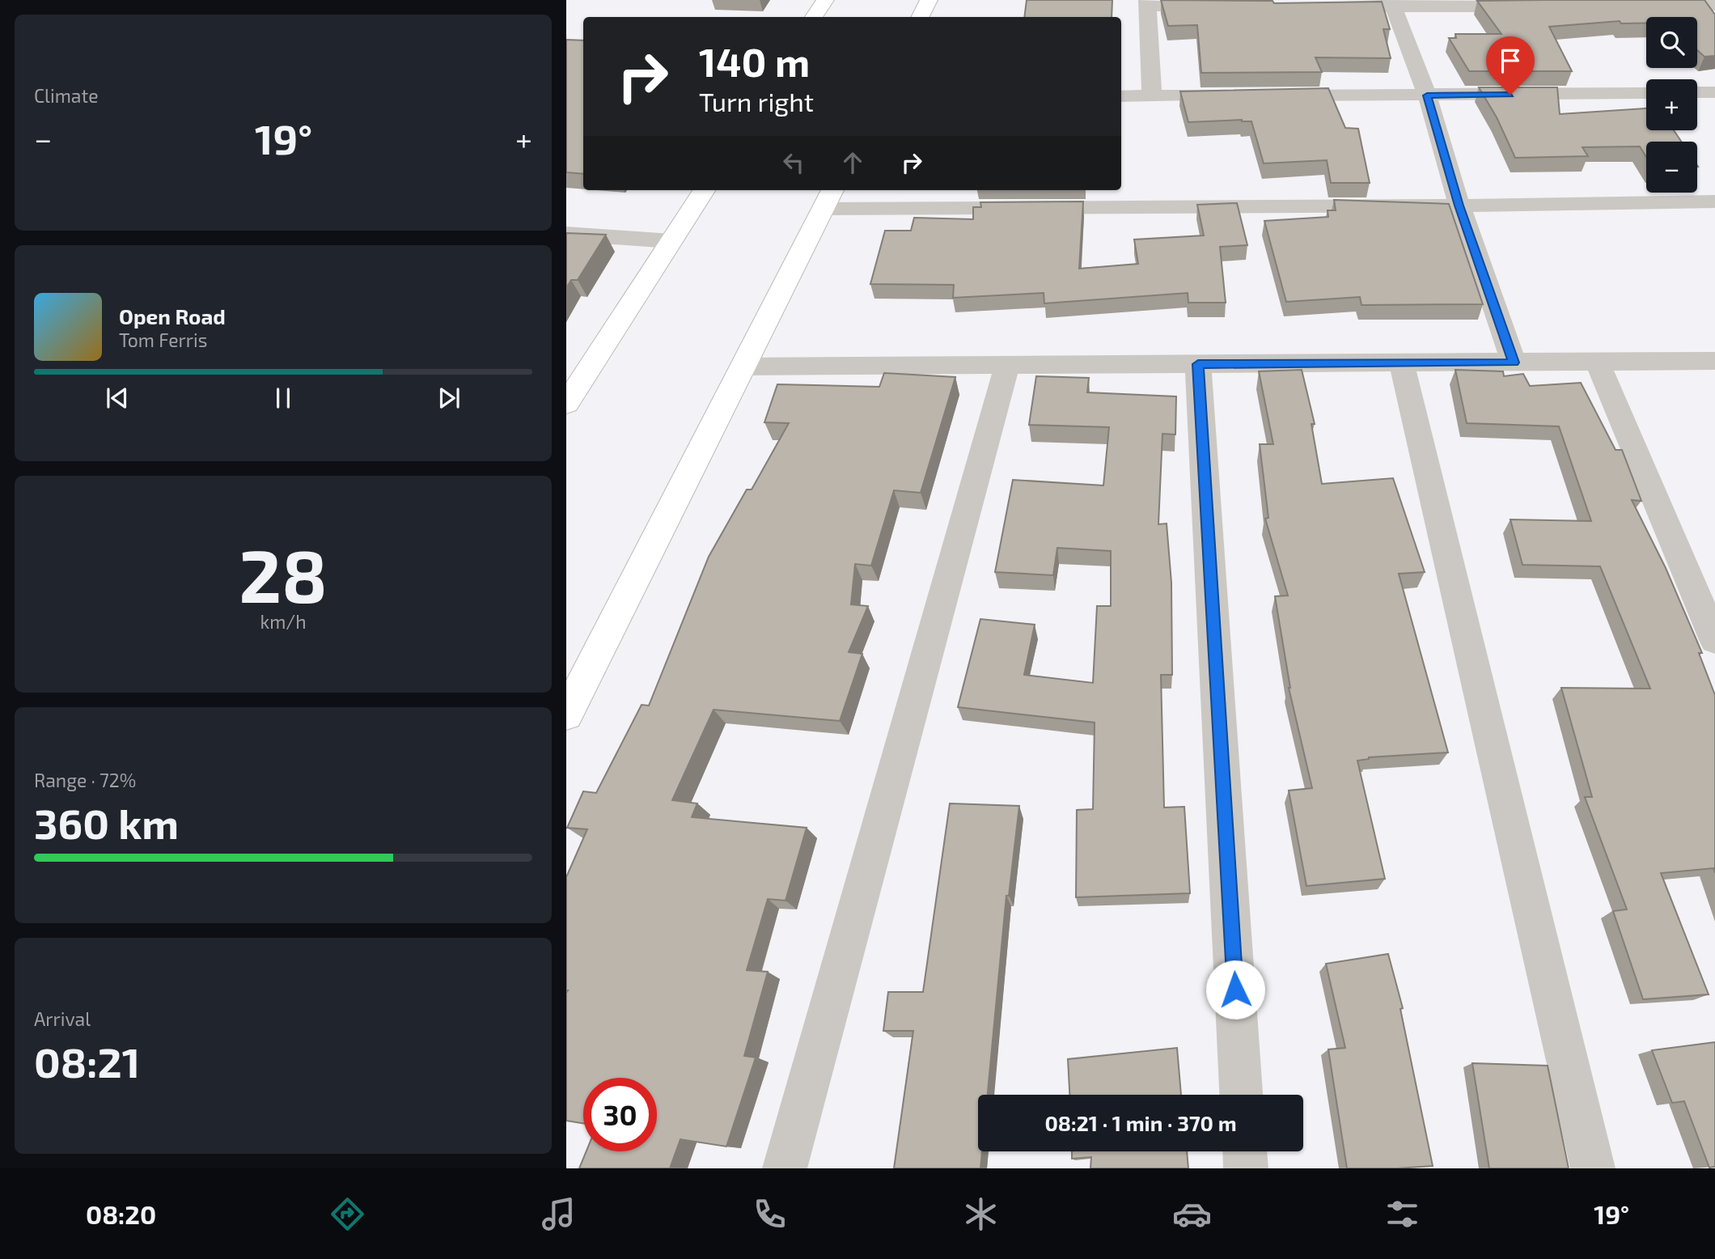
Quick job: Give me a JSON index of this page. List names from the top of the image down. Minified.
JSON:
{"page":{"tile":["Climate",["28","km/h"],["Range · 72%","360 km"],["Arrival","08:21"]],"map_buttons":["+","−"],"turn":["140 m","Turn right"],"heat":["−","19°","+"],"song":["Open Road","Tom Ferris"],"limit":"30","trip":"08:21 · 1 min · 370 m","tabs":["08:20","19°"]}}
